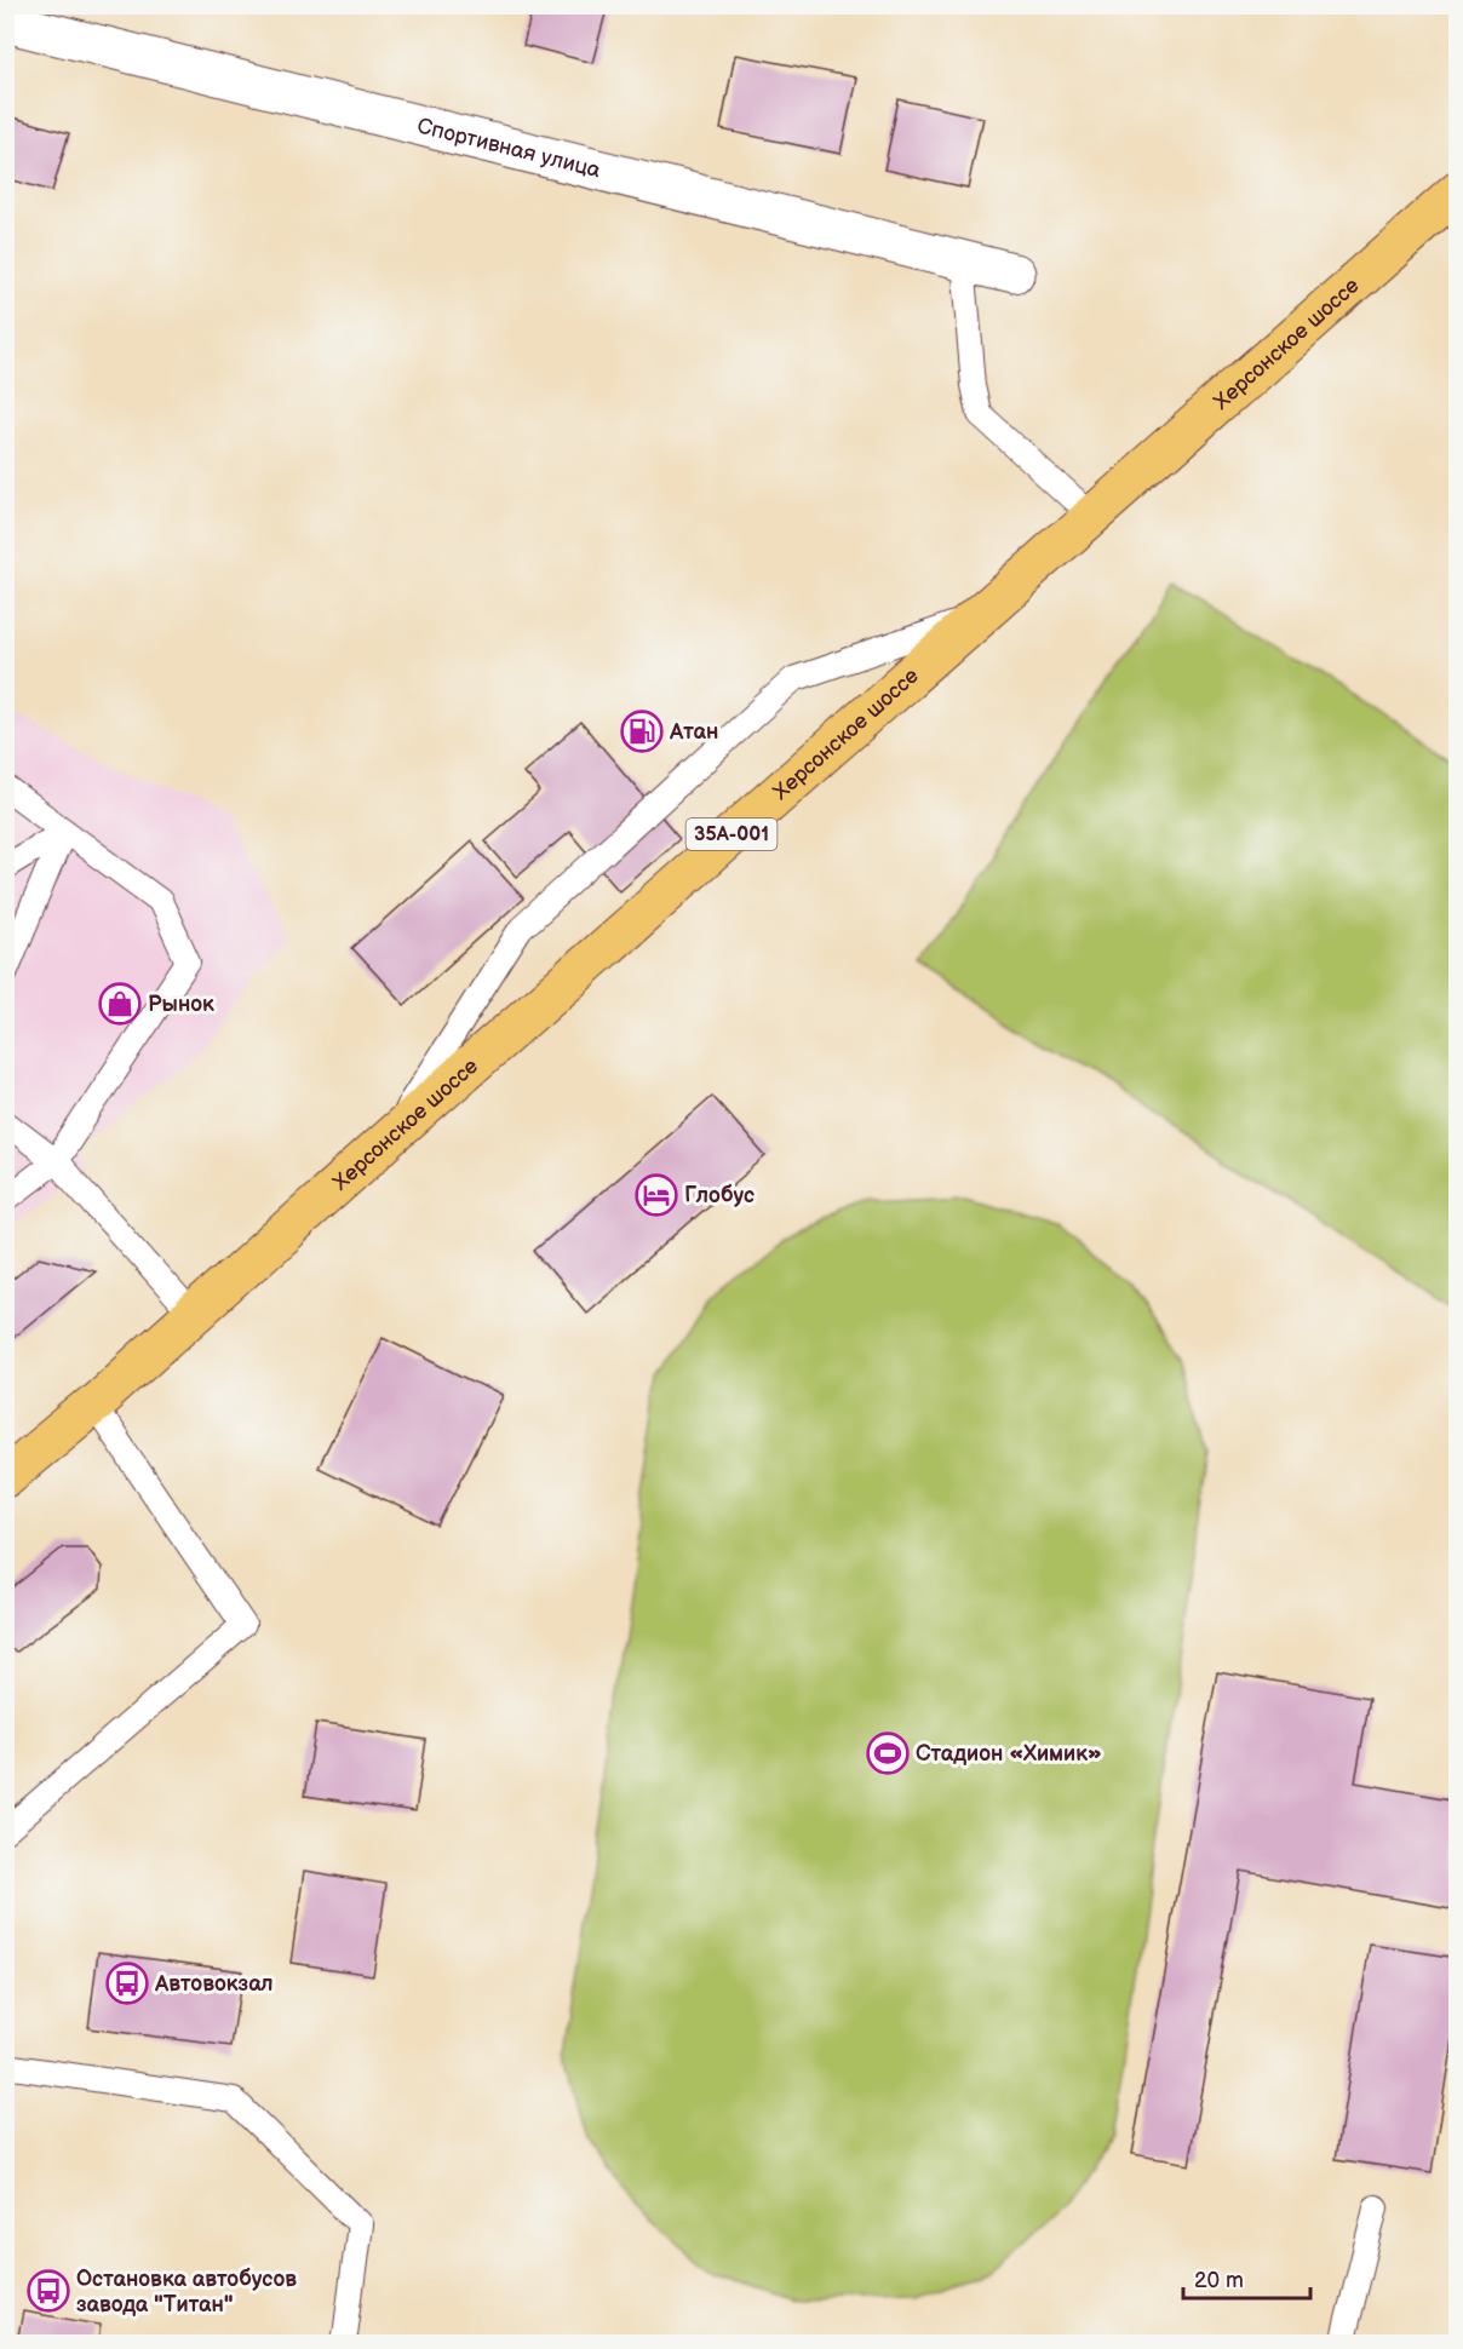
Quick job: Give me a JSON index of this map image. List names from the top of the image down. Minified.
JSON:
{"streets":{"highway":["Херсонское шоссе","35А-001"],"street":["Спортивная улица"]},"places":{"fuel station":["Атан"],"shop":["Рынок"],"hotel":["Глобус"],"sports":["Стадион «Химик»"],"bus stop":["Автовокзал","Остановка автобусов завода \"Титан\""]},"scale_bar":"20 m"}
